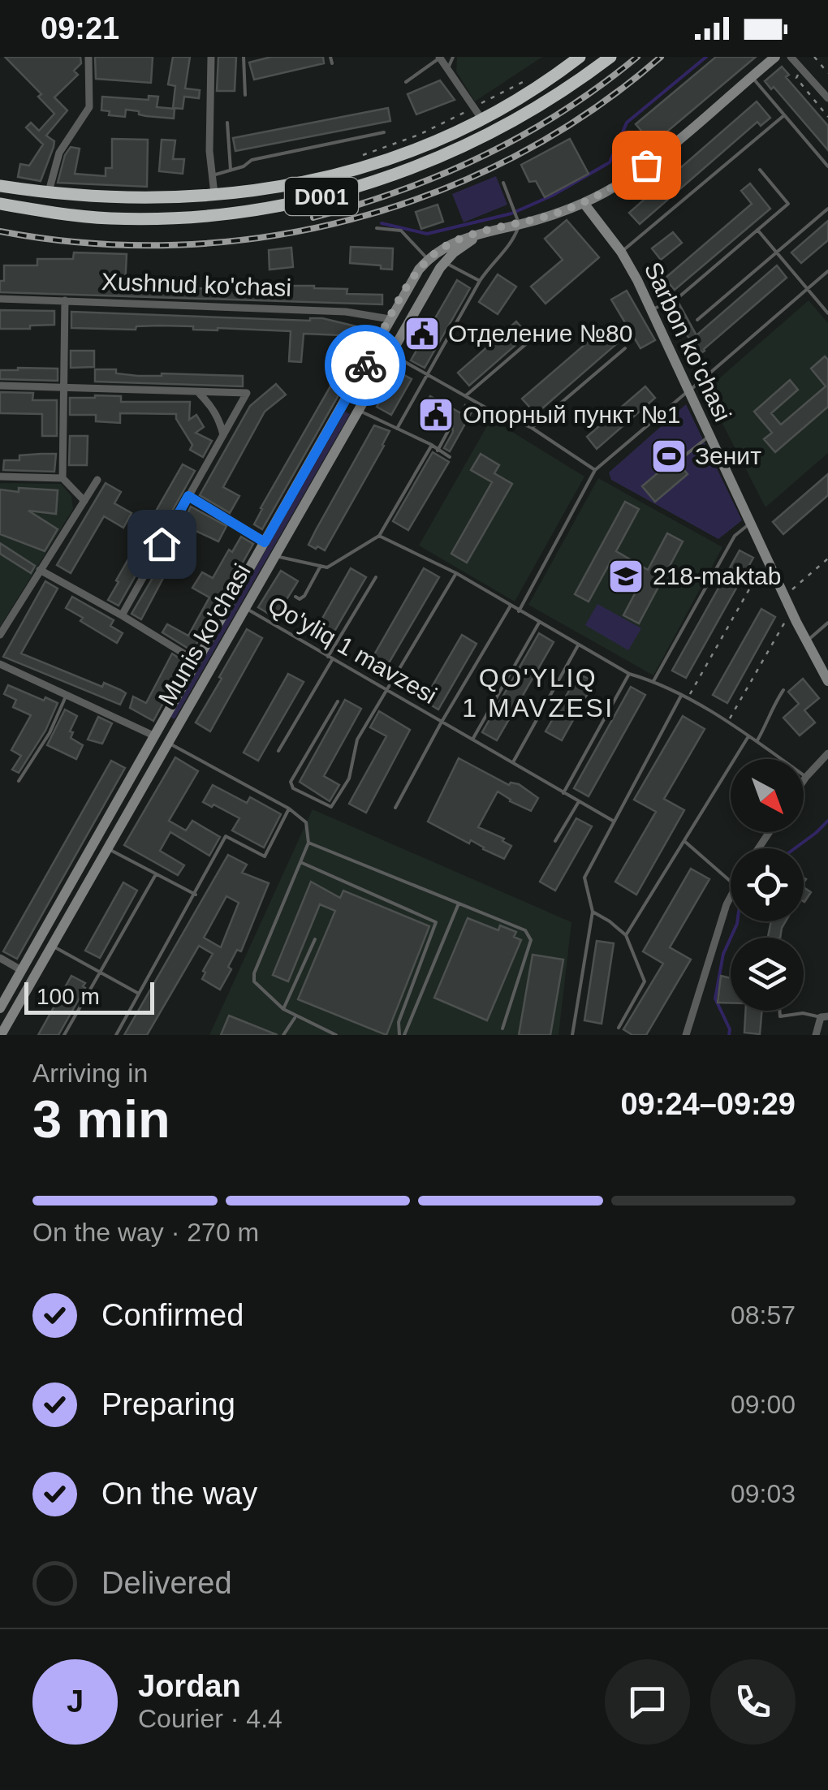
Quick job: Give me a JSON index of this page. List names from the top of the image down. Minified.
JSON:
{"streets":{"highway":["D001"],"street":["Xushnud ko'chasi","Sarbon ko'chasi","Munis ko'chasi"],"lane":["Qo'yliq 1 mavzesi"]},"crossings":[["Xushnud ko'chasi","Munis ko'chasi"],["Sarbon ko'chasi","Munis ko'chasi"],["Munis ko'chasi","Qo'yliq 1 mavzesi"]],"districts":["QO'YLIQ 1 MAVZESI"],"places":{"public building":["Отделение №80","Опорный пункт №1"],"sports":["Зенит"],"school or university":["218-maktab"]},"scale_bar":"100 m","north":"bottom right","page":{"status":"09:21","scale":"100 m","heading":["3 min","Arriving in","09:24–09:29"],"panel":["Jordan","Courier · 4.4"],"bar":"On the way · 270 m","list":[["Confirmed","08:57"],["Preparing","09:00"],["On the way","09:03"],"Delivered"],"round":"J"}}
